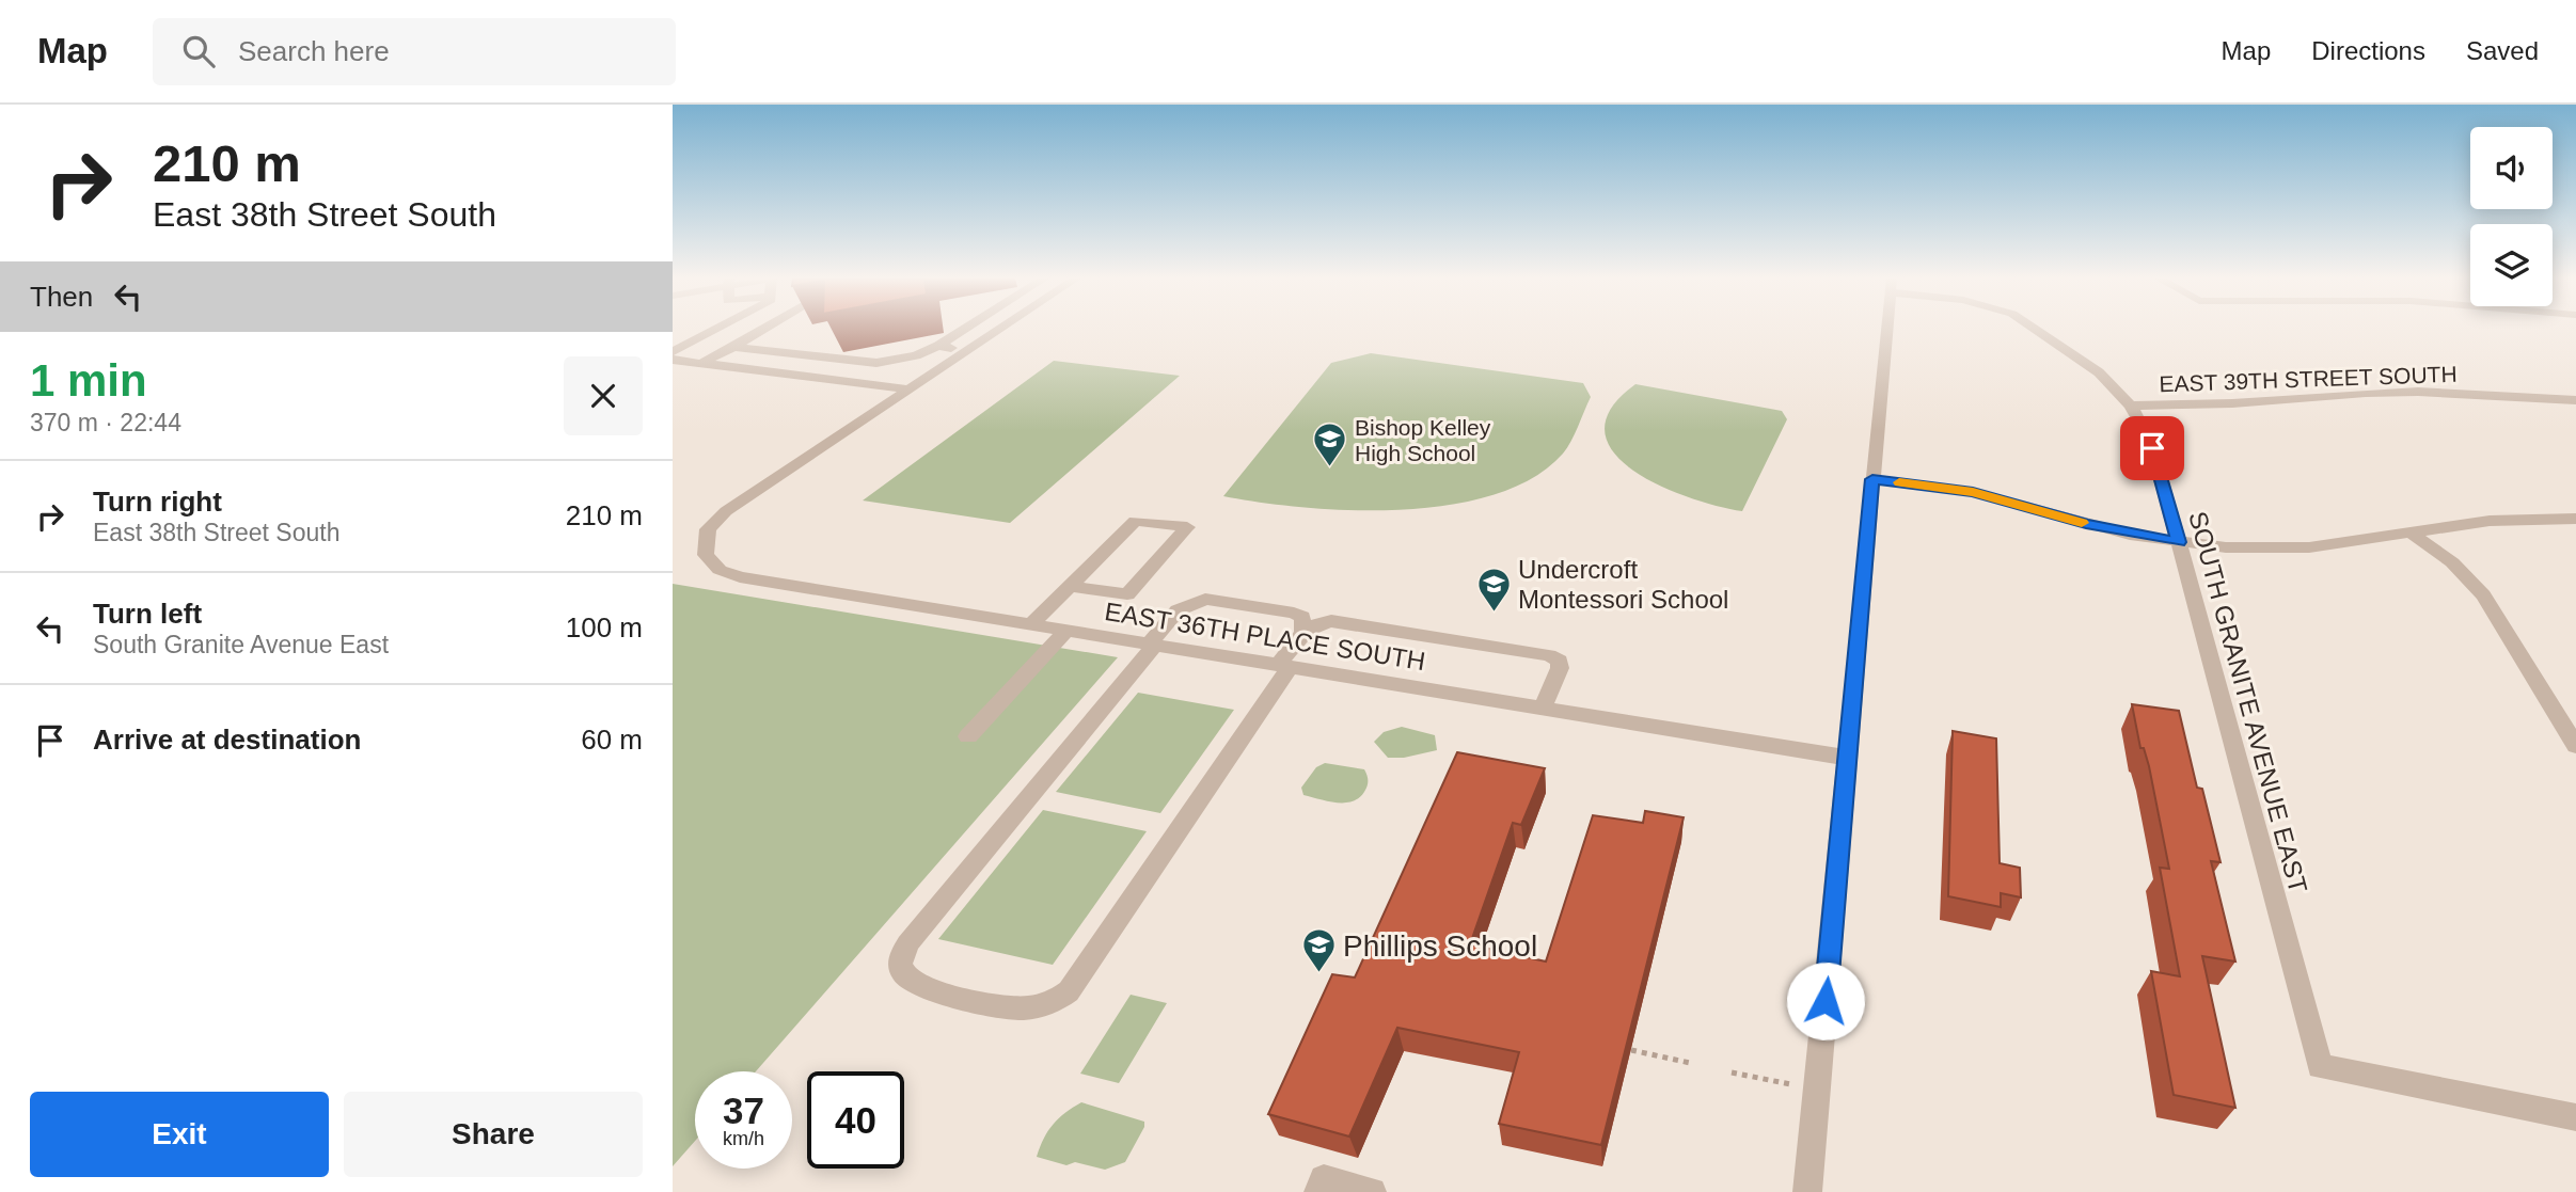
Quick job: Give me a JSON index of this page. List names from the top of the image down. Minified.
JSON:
{"streets":{"street":["EAST 39TH STREET SOUTH","EAST 36TH PLACE SOUTH","SOUTH GRANITE AVENUE EAST"]},"crossings":[["EAST 39TH STREET SOUTH","SOUTH GRANITE AVENUE EAST"]],"places":{"school or university":["Bishop Kelley High School","Undercroft Montessori School","Phillips School"]},"page":{"header":"Map","search":"Search here","nav":["Map","Directions","Saved"],"turn":["210 m","East 38th Street South"],"then":"Then","heading":["1 min","370 m · 22:44"],"list":[{"name":"Turn right","note":"East 38th Street South","value":"210 m"},{"name":"Turn left","note":"South Granite Avenue East","value":"100 m"},{"name":"Arrive at destination","value":"60 m"}],"speed":"37 km/h","limit":"40","buttons":["Exit","Share"]}}
